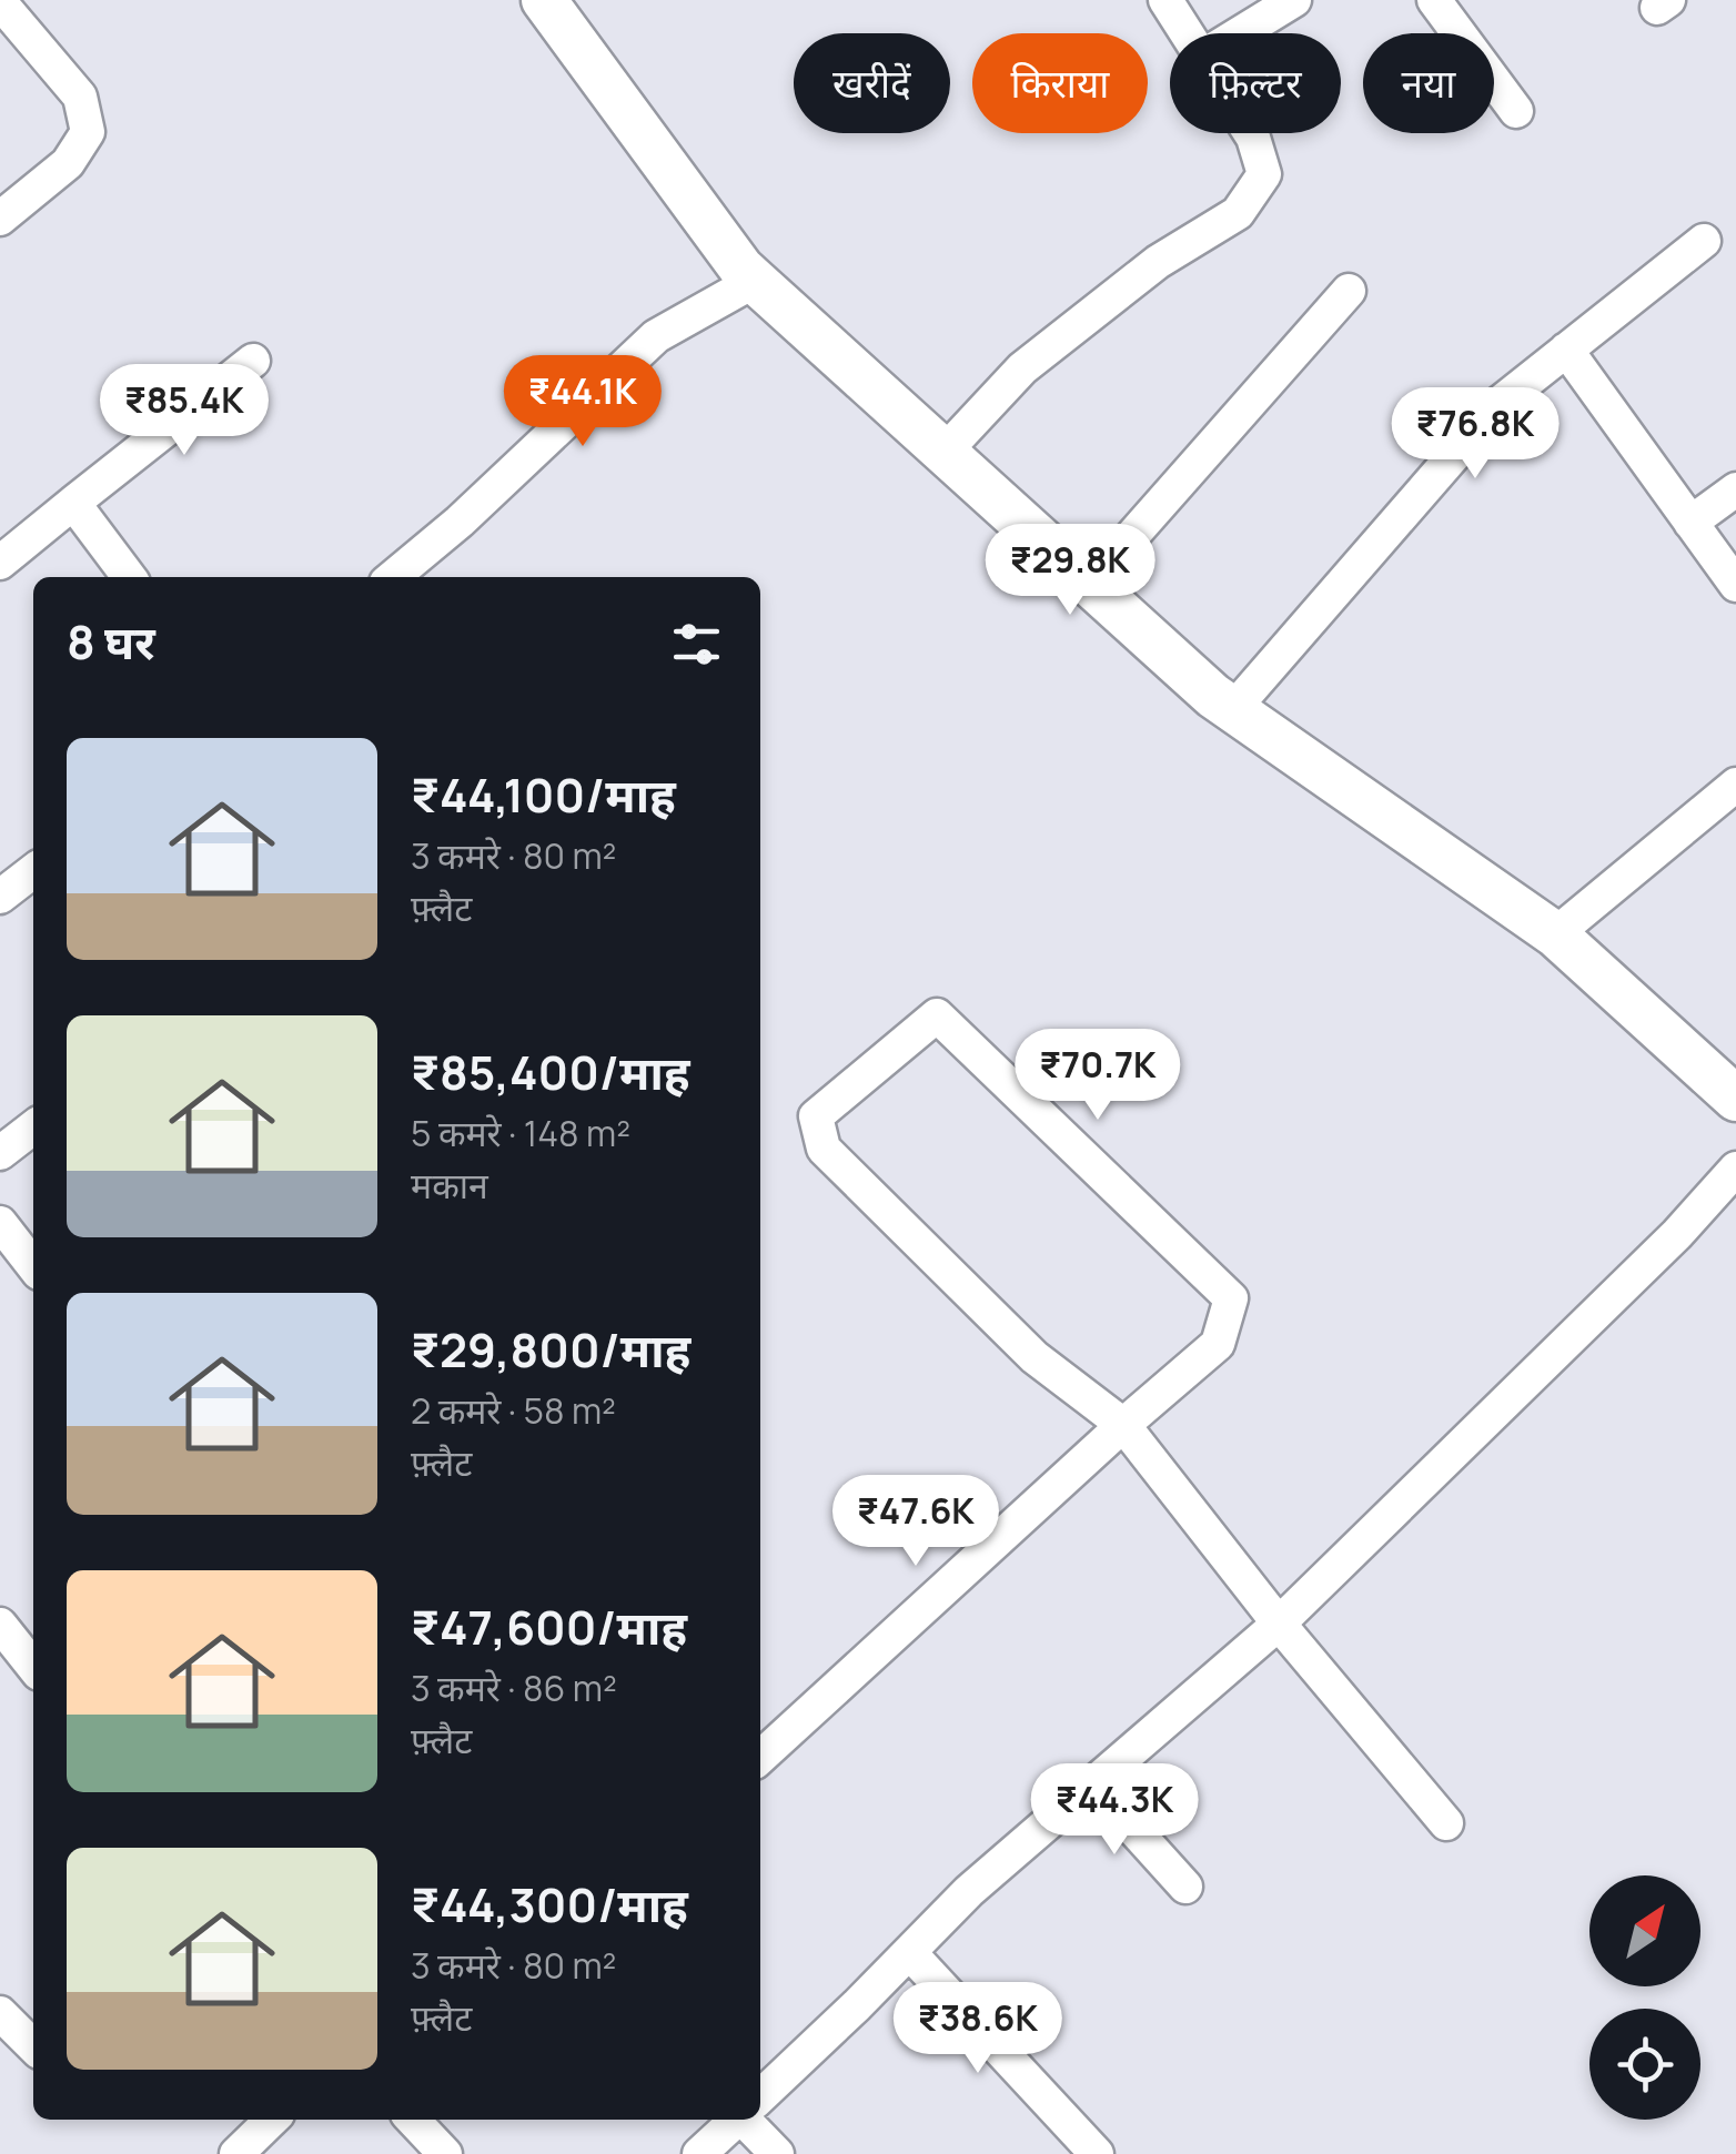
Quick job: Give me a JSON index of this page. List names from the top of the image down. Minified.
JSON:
{"north":"top right","page":{"chip":["खरीदें","किराया","फ़िल्टर","नया"],"price":["₹44.1K","₹85.4K","₹76.8K","₹29.8K","₹70.7K","₹47.6K","₹44.3K","₹38.6K"],"heading":"8 घर","list":[{"name":"₹44,100/माह","note":"3 कमरे · 80 m² · फ़्लैट"},{"name":"₹85,400/माह","note":"5 कमरे · 148 m² · मकान"},{"name":"₹29,800/माह","note":"2 कमरे · 58 m² · फ़्लैट"},{"name":"₹47,600/माह","note":"3 कमरे · 86 m² · फ़्लैट"},{"name":"₹44,300/माह","note":"3 कमरे · 80 m² · फ़्लैट"}]}}
